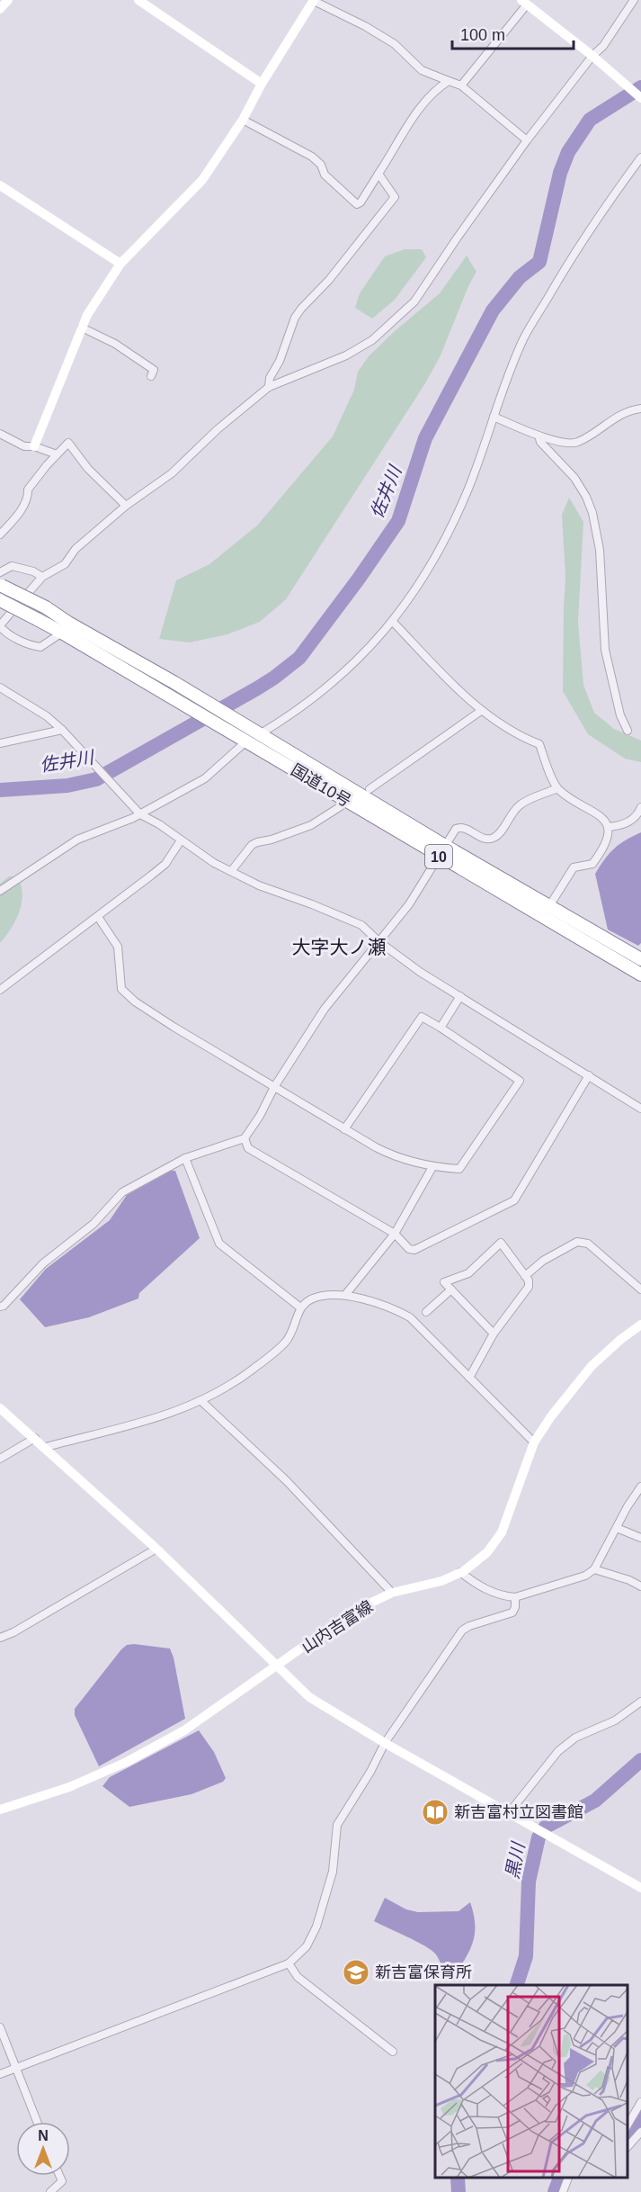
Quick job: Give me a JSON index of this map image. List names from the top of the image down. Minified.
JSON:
{"streets":{"highway":["国道10号","10"],"street":["山内吉富線"]},"districts":["大字大ノ瀬"],"water":["佐井川","黒川"],"places":{"library":["新吉富村立図書館"],"school or university":["新吉富保育所"]},"scale_bar":"100 m","north":"top"}
